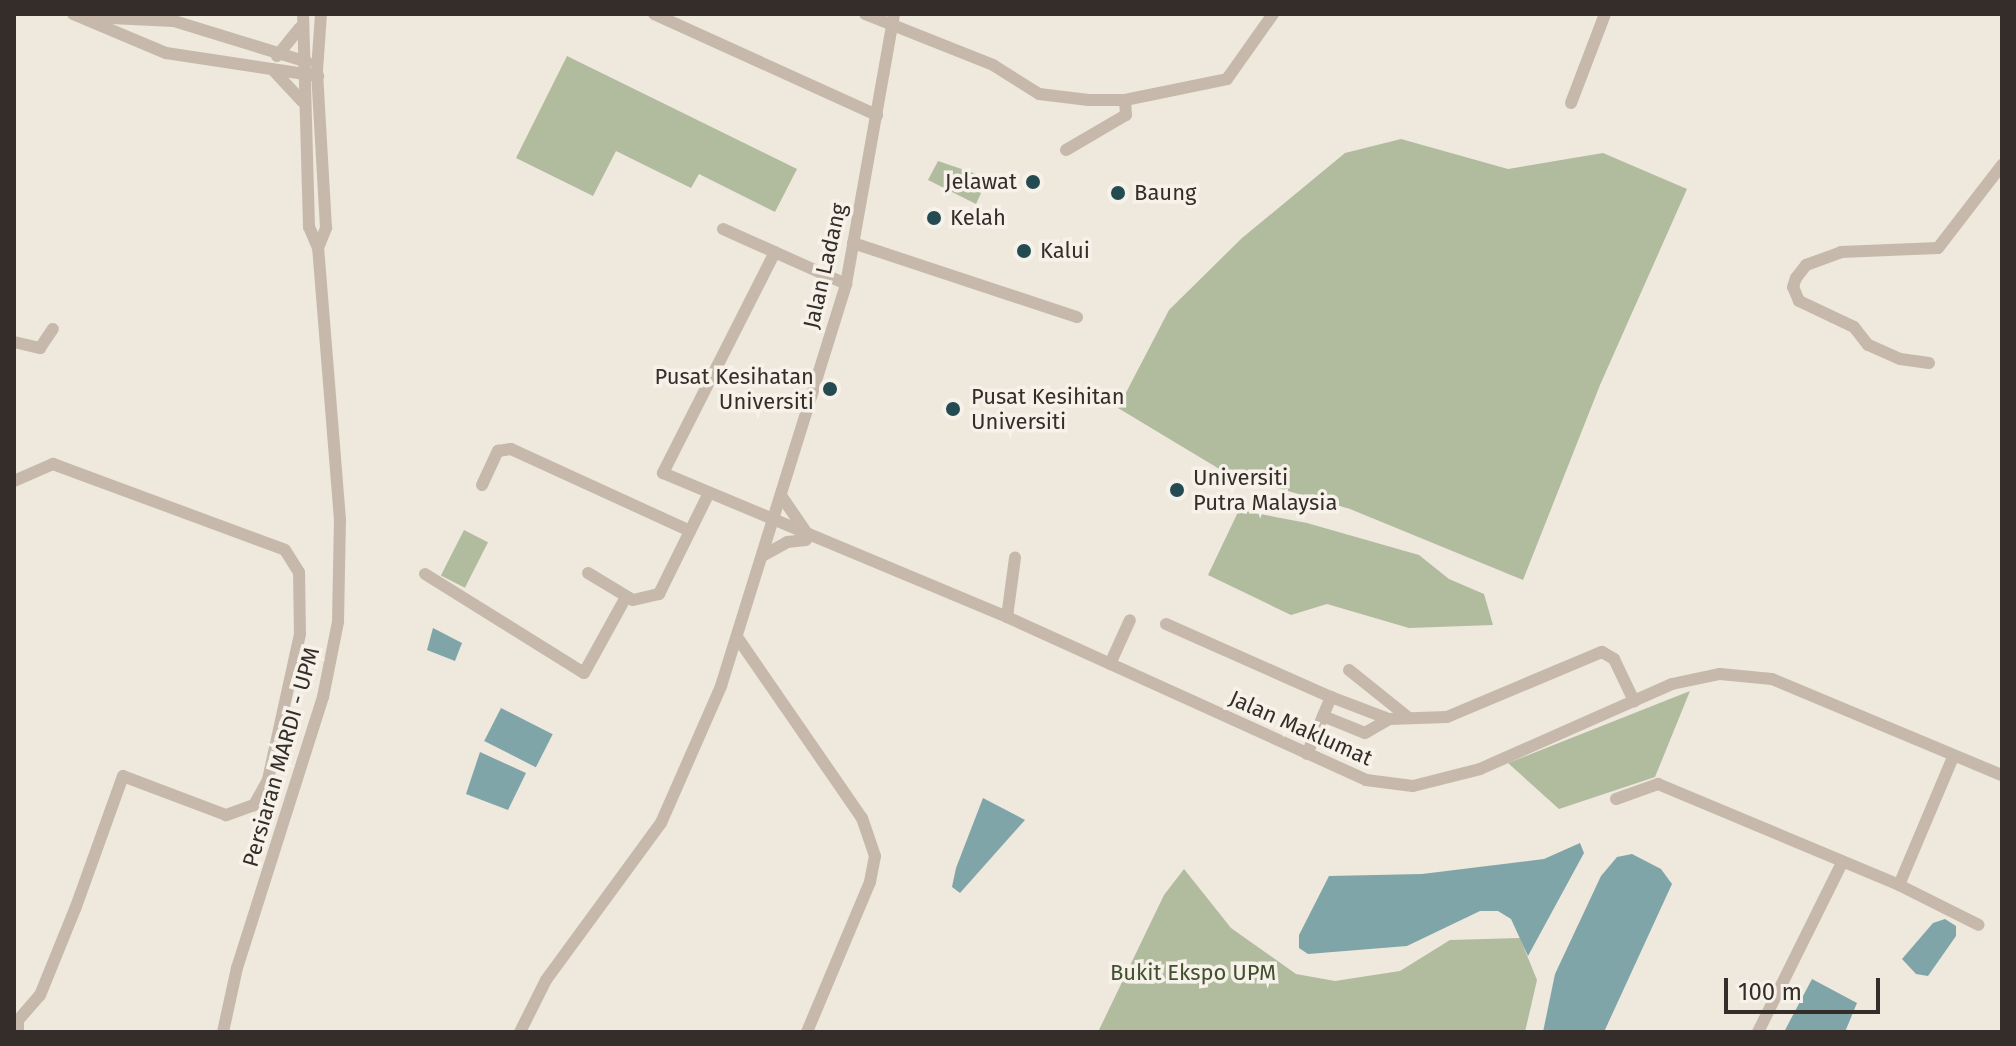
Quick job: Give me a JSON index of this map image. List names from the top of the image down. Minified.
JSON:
{"streets":{"street":["Jalan Ladang","Jalan Maklumat","Persiaran MARDI - UPM"]},"crossings":[["Jalan Ladang","Jalan Maklumat"]],"parks":["Bukit Ekspo UPM"],"places":["Jelawat","Baung","Kelah","Kalui","Pusat Kesihatan Universiti","Pusat Kesihitan Universiti","Universiti Putra Malaysia"],"scale_bar":"100 m"}
